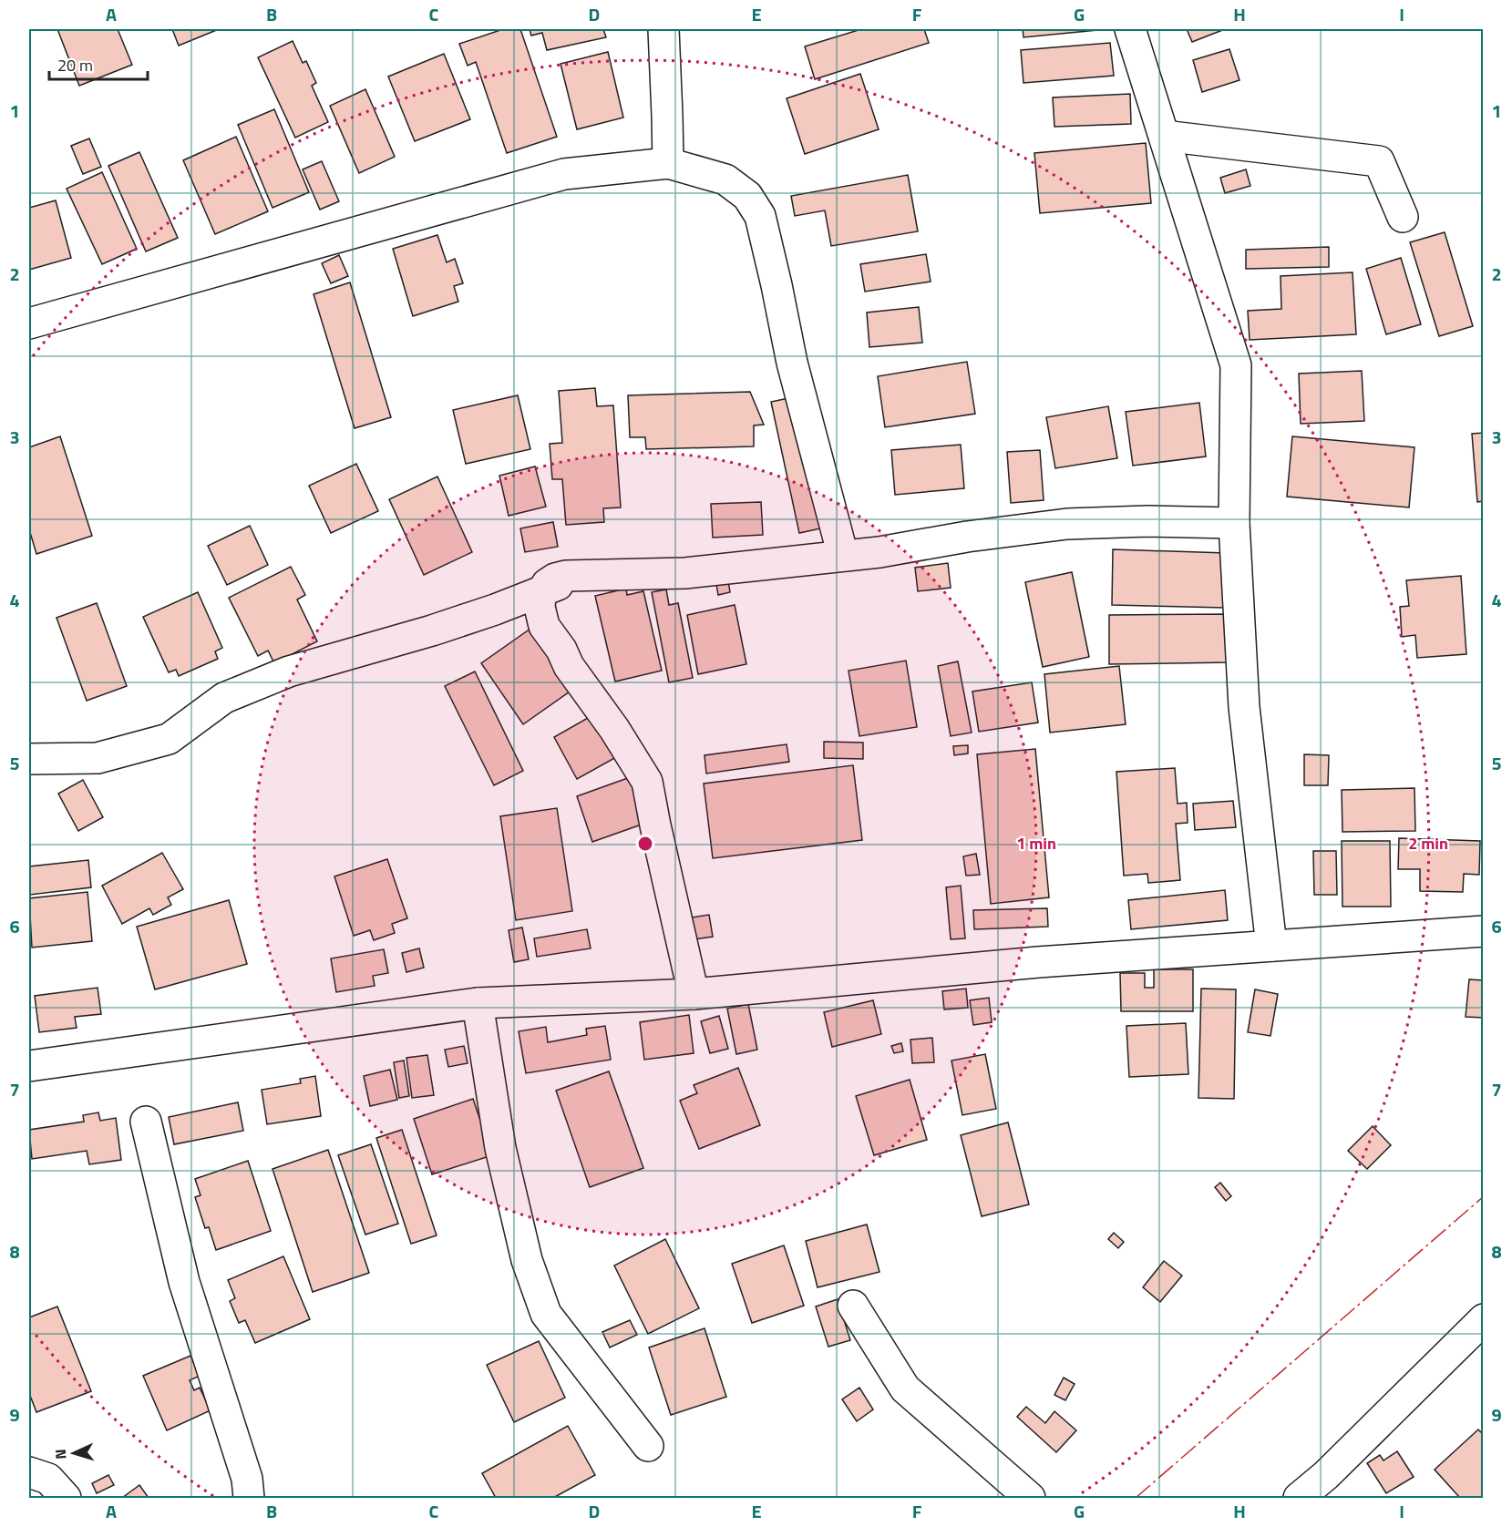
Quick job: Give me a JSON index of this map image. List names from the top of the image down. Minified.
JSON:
{"scale_bar":"20 m","north":"left","grid":{"columns":["A","B","C","D","E","F","G","H","I"],"rows":["1","2","3","4","5","6","7","8","9"]},"rings":["1 min","2 min"]}
